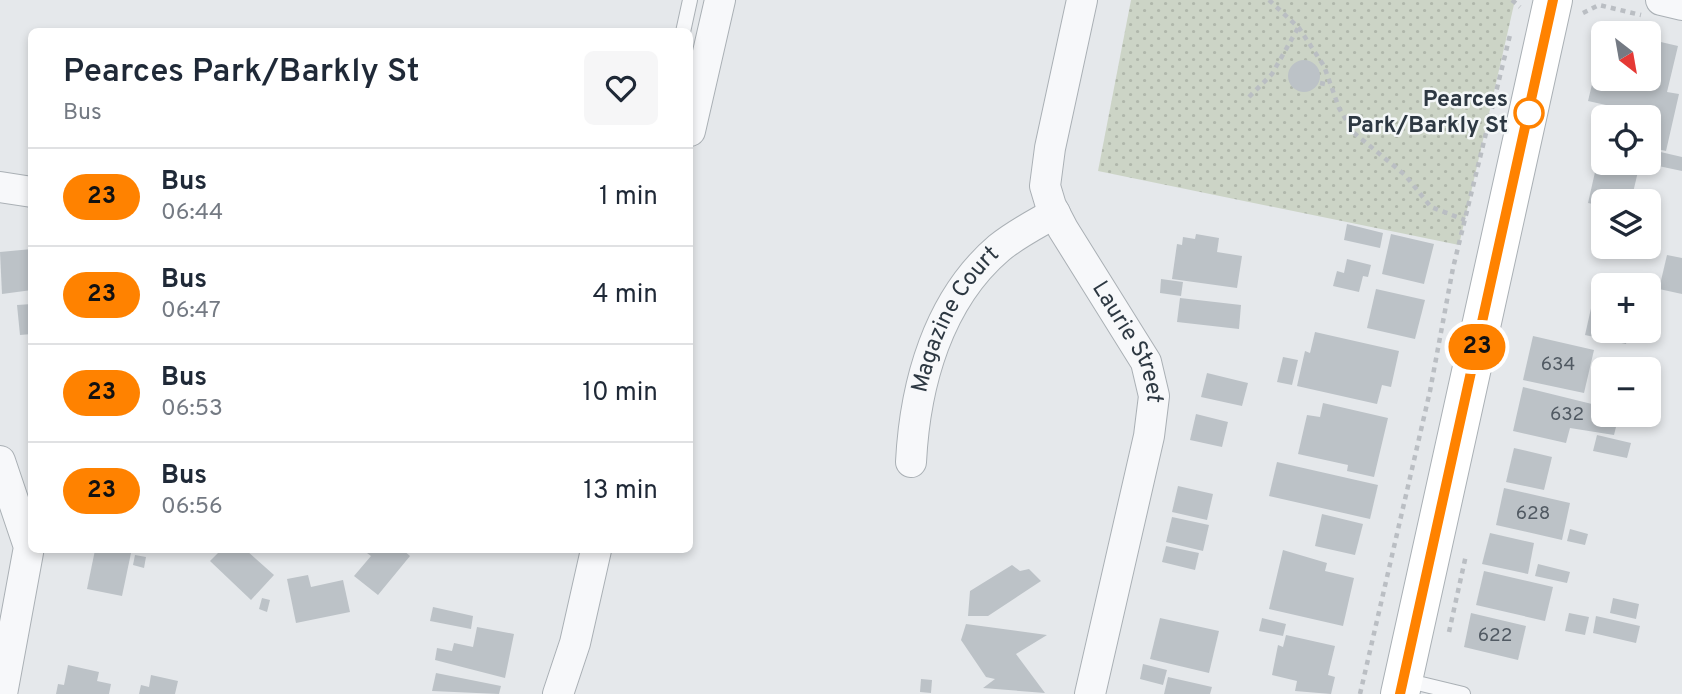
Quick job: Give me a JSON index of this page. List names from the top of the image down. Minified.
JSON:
{"streets":{"street":["Magazine Court","Laurie Street"]},"crossings":[["Magazine Court","Laurie Street"]],"places":["Pearces Park/Barkly St"],"lines":["bus line 23"],"house_numbers":["634","632","628","622"],"north":"bottom right","page":{"on_map":"23","map_buttons":["+","−"],"heading":["Pearces Park/Barkly St","Bus"],"list":[{"mark":"23","name":"Bus","note":"06:44","value":"1 min"},{"mark":"23","name":"Bus","note":"06:47","value":"4 min"},{"mark":"23","name":"Bus","note":"06:53","value":"10 min"},{"mark":"23","name":"Bus","note":"06:56","value":"13 min"}]}}
